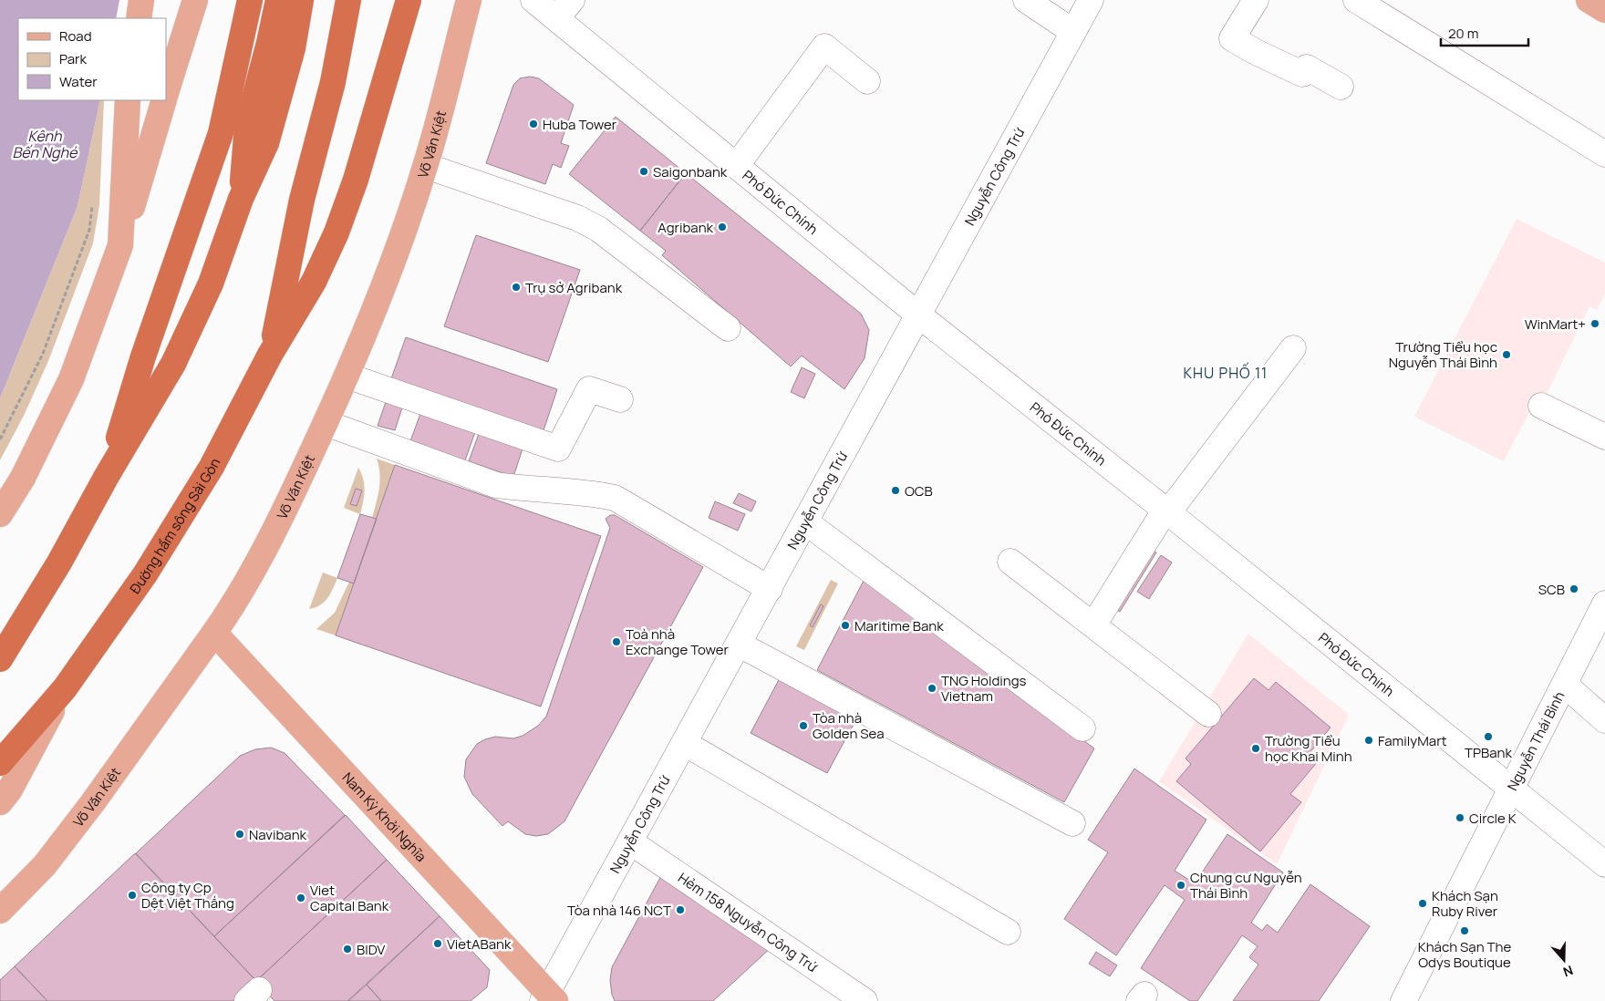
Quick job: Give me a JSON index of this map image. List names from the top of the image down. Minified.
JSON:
{"streets":{"highway":["Đường hầm sông Sài Gòn"],"main road":["Võ Văn Kiệt","Nam Kỳ Khởi Nghĩa"],"street":["Nguyễn Công Trứ","Phó Đức Chính","Nguyễn Thái Bình","Hẻm 158 Nguyễn Công Trứ"]},"crossings":[["Võ Văn Kiệt","Nam Kỳ Khởi Nghĩa"],["Nguyễn Công Trứ","Phó Đức Chính"],["Nguyễn Công Trứ","Nam Kỳ Khởi Nghĩa"],["Nguyễn Công Trứ","Hẻm 158 Nguyễn Công Trứ"],["Phó Đức Chính","Nguyễn Thái Bình"]],"districts":["KHU PHỐ 11"],"water":["Kênh Bến Nghé"],"places":["Huba Tower","Saigonbank","Agribank","Trụ sở Agribank","WinMart+","Trường Tiểu học Nguyễn Thái Bình","OCB","SCB","Maritime Bank","Toà nhà Exchange Tower","TNG Holdings Vietnam","Tòa nhà Golden Sea","TPBank","FamilyMart","Trường Tiểu học Khai Minh","Circle K","Navibank","Chung cư Nguyễn Thái Bình","Công ty Cp Dệt Việt Thắng","Viet Capital Bank","Khách Sạn Ruby River","Tòa nhà 146 NCT","Khách Sạn The Odys Boutique","VietABank","BIDV"],"legend":["Road","Park","Water"],"scale_bar":"20 m","north":"bottom"}
